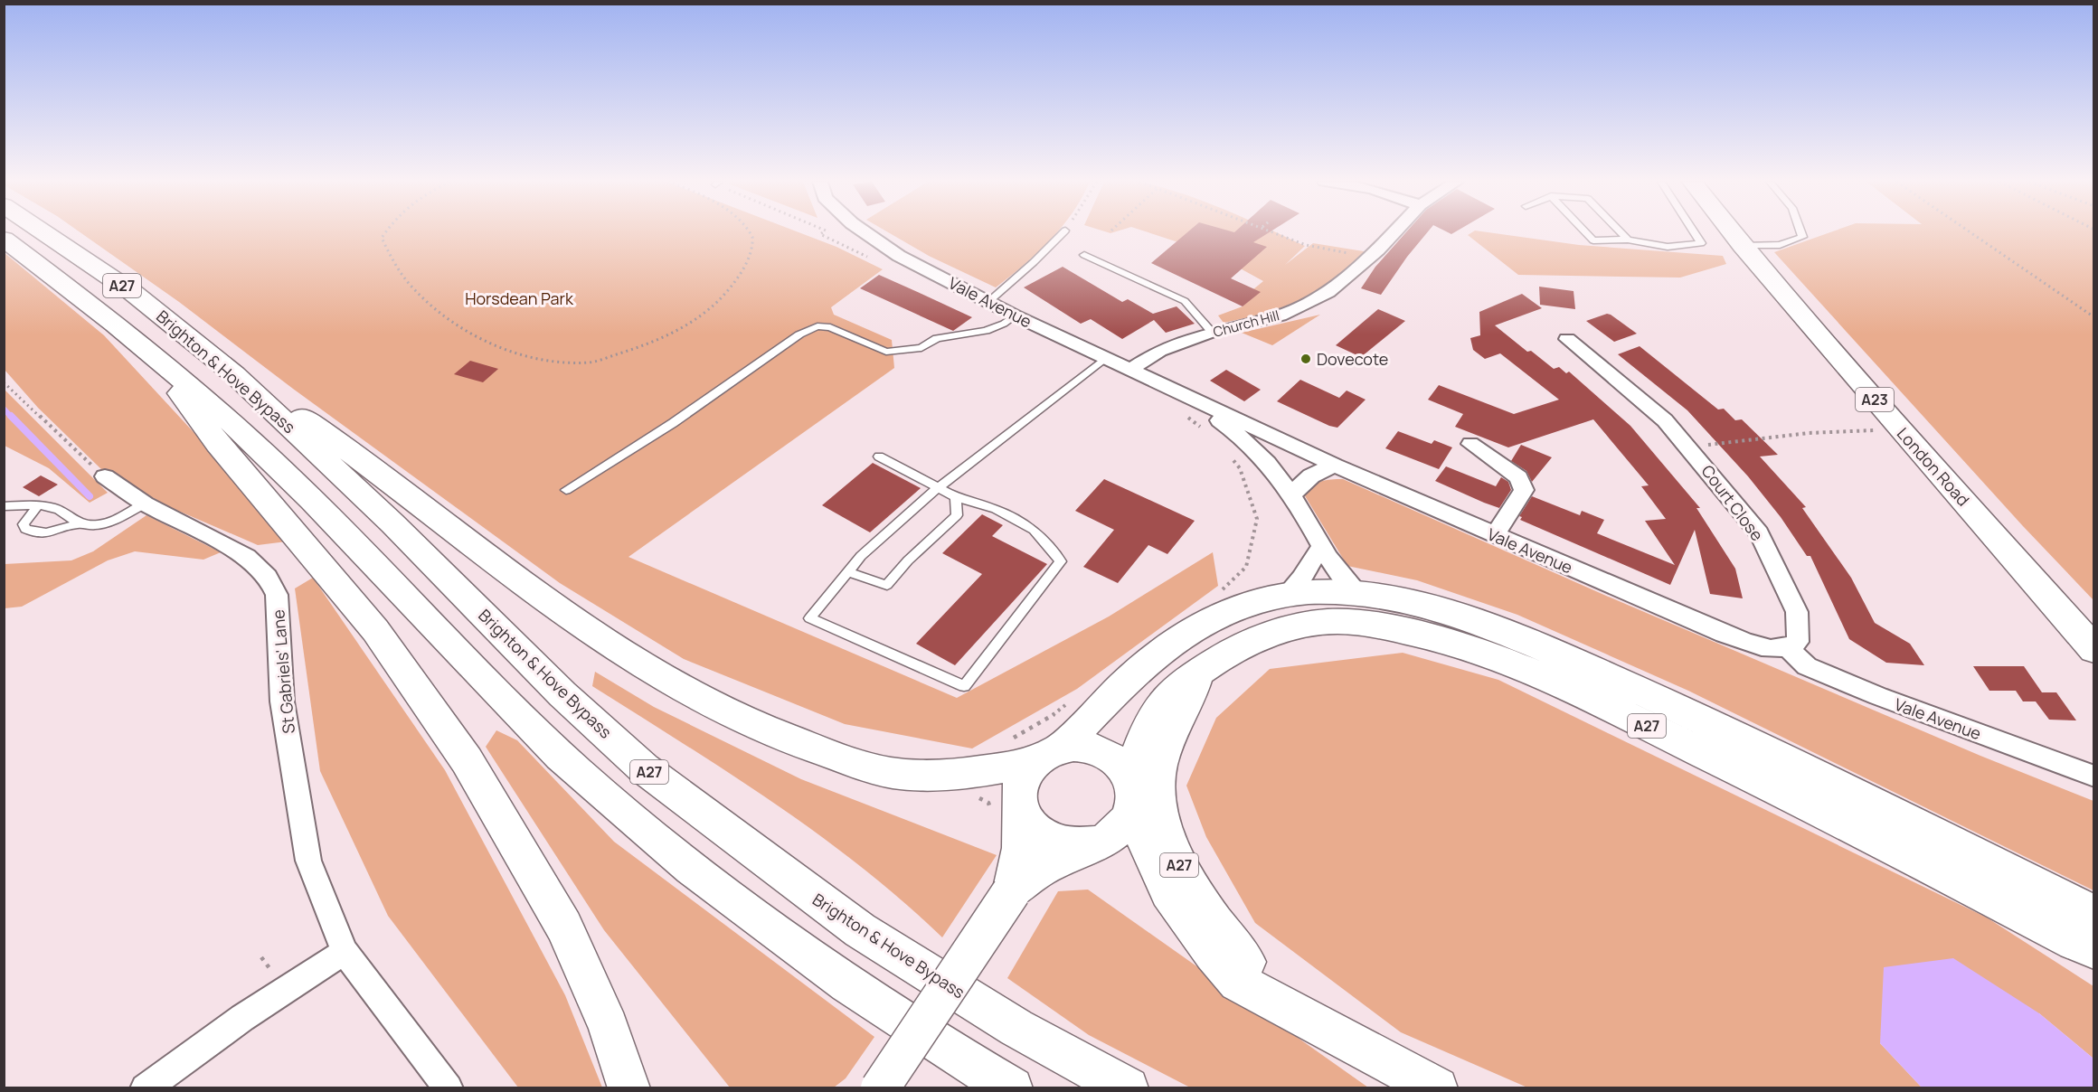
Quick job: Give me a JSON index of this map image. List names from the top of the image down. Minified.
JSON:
{"streets":{"highway":["A27","Brighton & Hove Bypass","A23","London Road"],"street":["Vale Avenue","Church Hill","Court Close","St Gabriels' Lane"]},"crossings":[["A27","Vale Avenue"],["A27","Brighton & Hove Bypass"],["Vale Avenue","Church Hill"],["Vale Avenue","Court Close"]],"parks":["Horsdean Park"],"places":["Dovecote"]}
